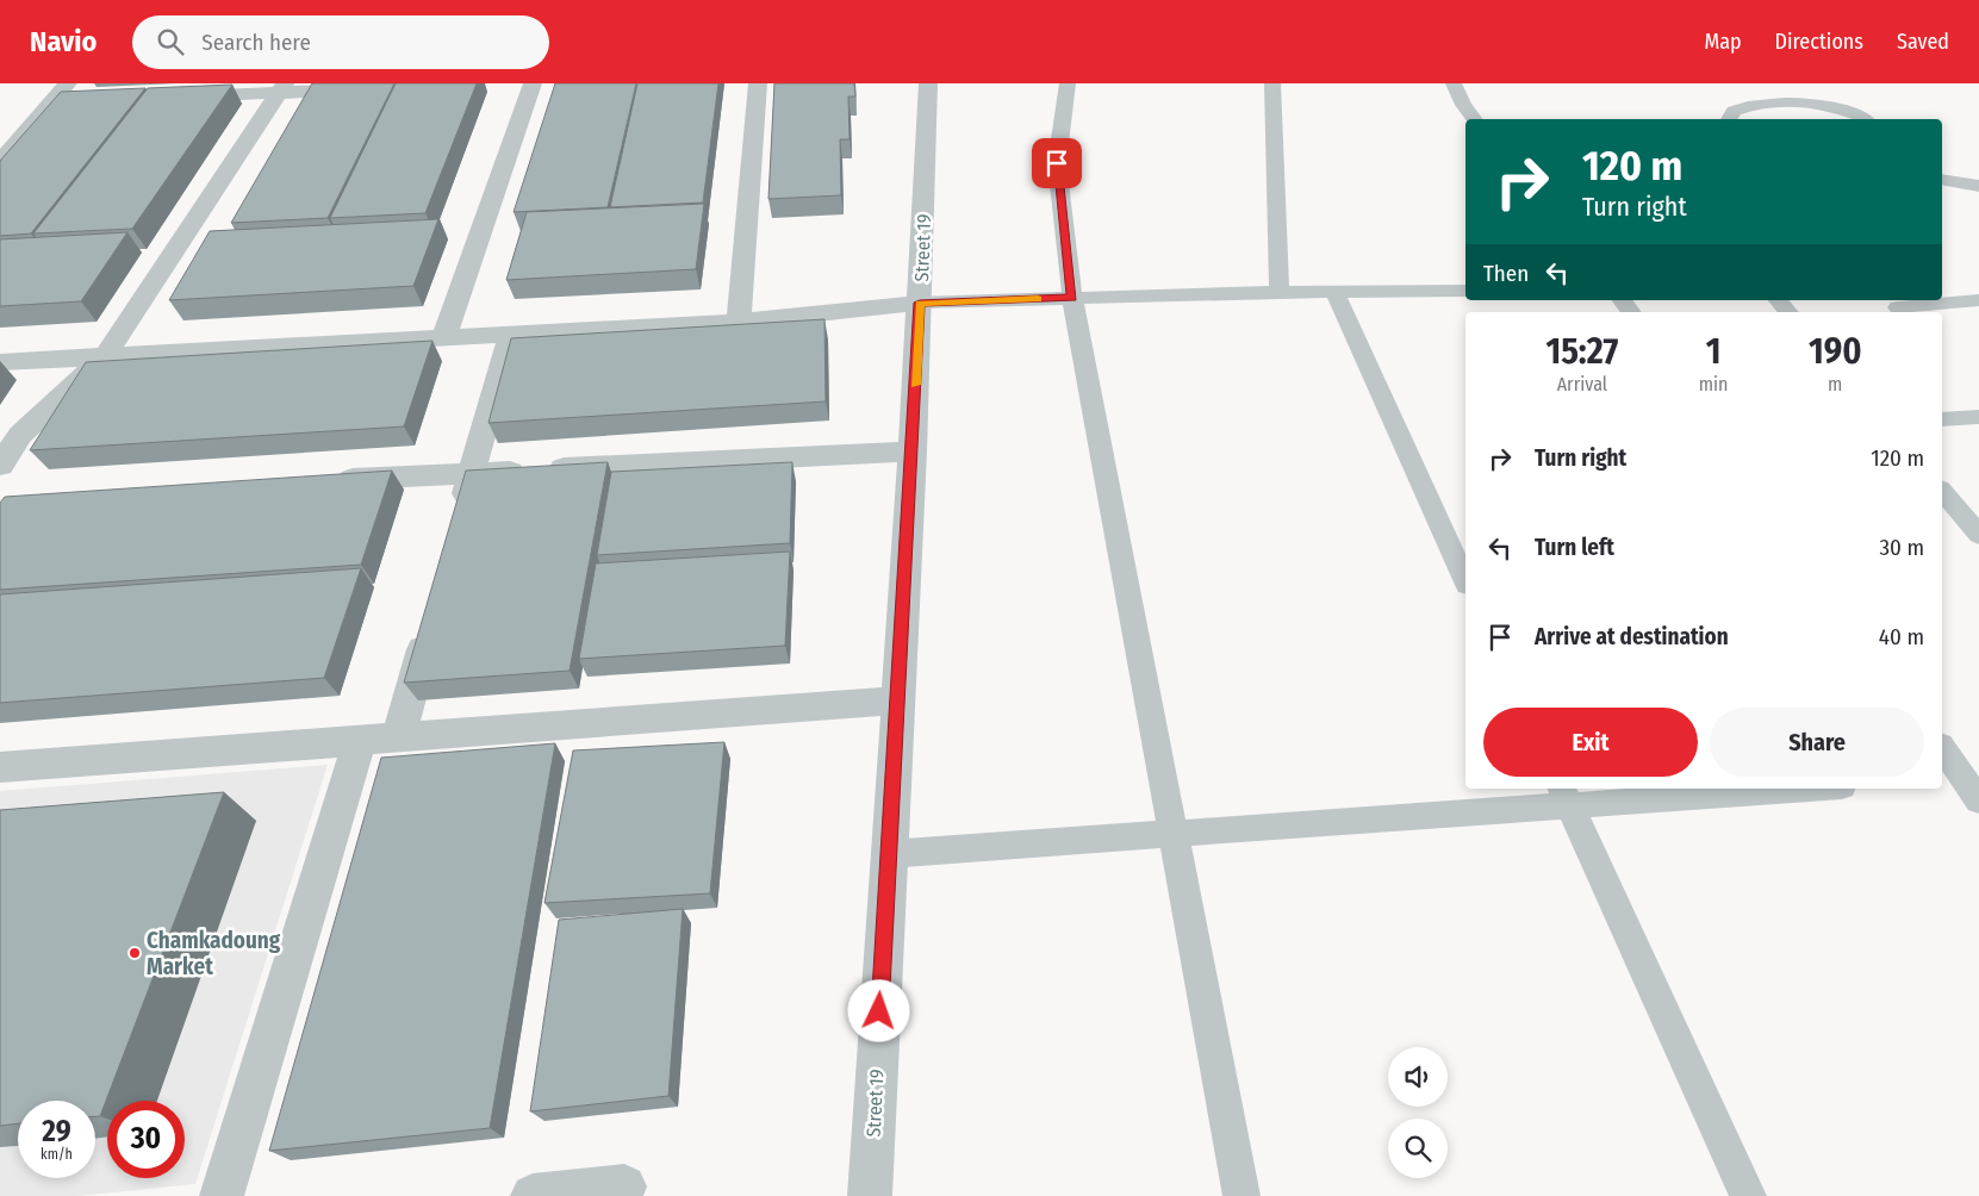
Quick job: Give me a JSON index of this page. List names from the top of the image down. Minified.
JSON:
{"streets":{"street":["Street 19"]},"places":["Chamkadoung Market"],"page":{"header":"Navio","search":"Search here","nav":["Map","Directions","Saved"],"turn":["120 m","Turn right"],"then":"Then","eta":["15:27","Arrival","1","min","190","m"],"list":[{"name":"Turn right","value":"120 m"},{"name":"Turn left","value":"30 m"},{"name":"Arrive at destination","value":"40 m"}],"buttons":["Exit","Share"],"speed":"29 km/h","limit":"30"}}
